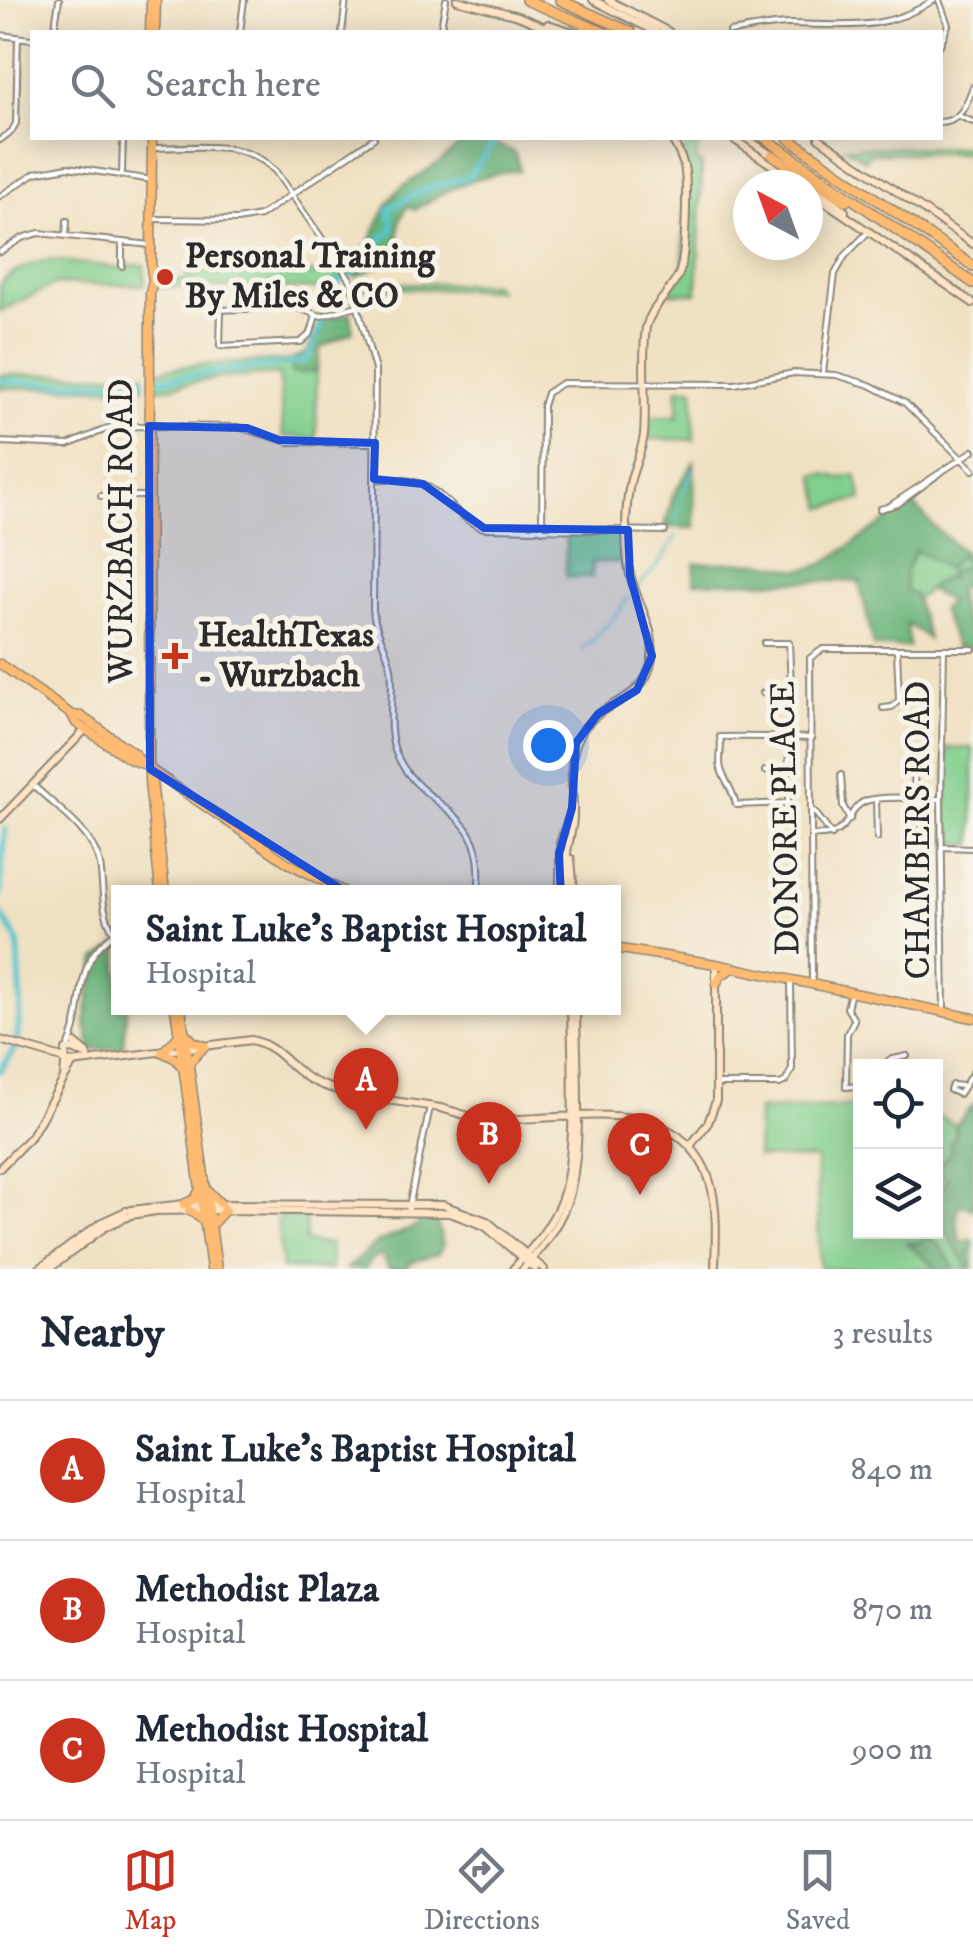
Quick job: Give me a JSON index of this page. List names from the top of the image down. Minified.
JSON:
{"streets":{"main road":["WURZBACH ROAD"],"street":["DONORE PLACE","CHAMBERS ROAD"]},"places":{"other":["Personal Training By Miles & CO"],"health":["HealthTexas - Wurzbach"]},"north":"top left","page":{"search":"Search here","popup":["Saint Luke's Baptist Hospital","Hospital"],"pins":["A","B","C"],"heading":["Nearby","3 results"],"list":[{"mark":"A","name":"Saint Luke's Baptist Hospital","note":"Hospital","value":"840 m"},{"mark":"B","name":"Methodist Plaza","note":"Hospital","value":"870 m"},{"mark":"C","name":"Methodist Hospital","note":"Hospital","value":"900 m"}],"nav":["Map","Directions","Saved"]}}
